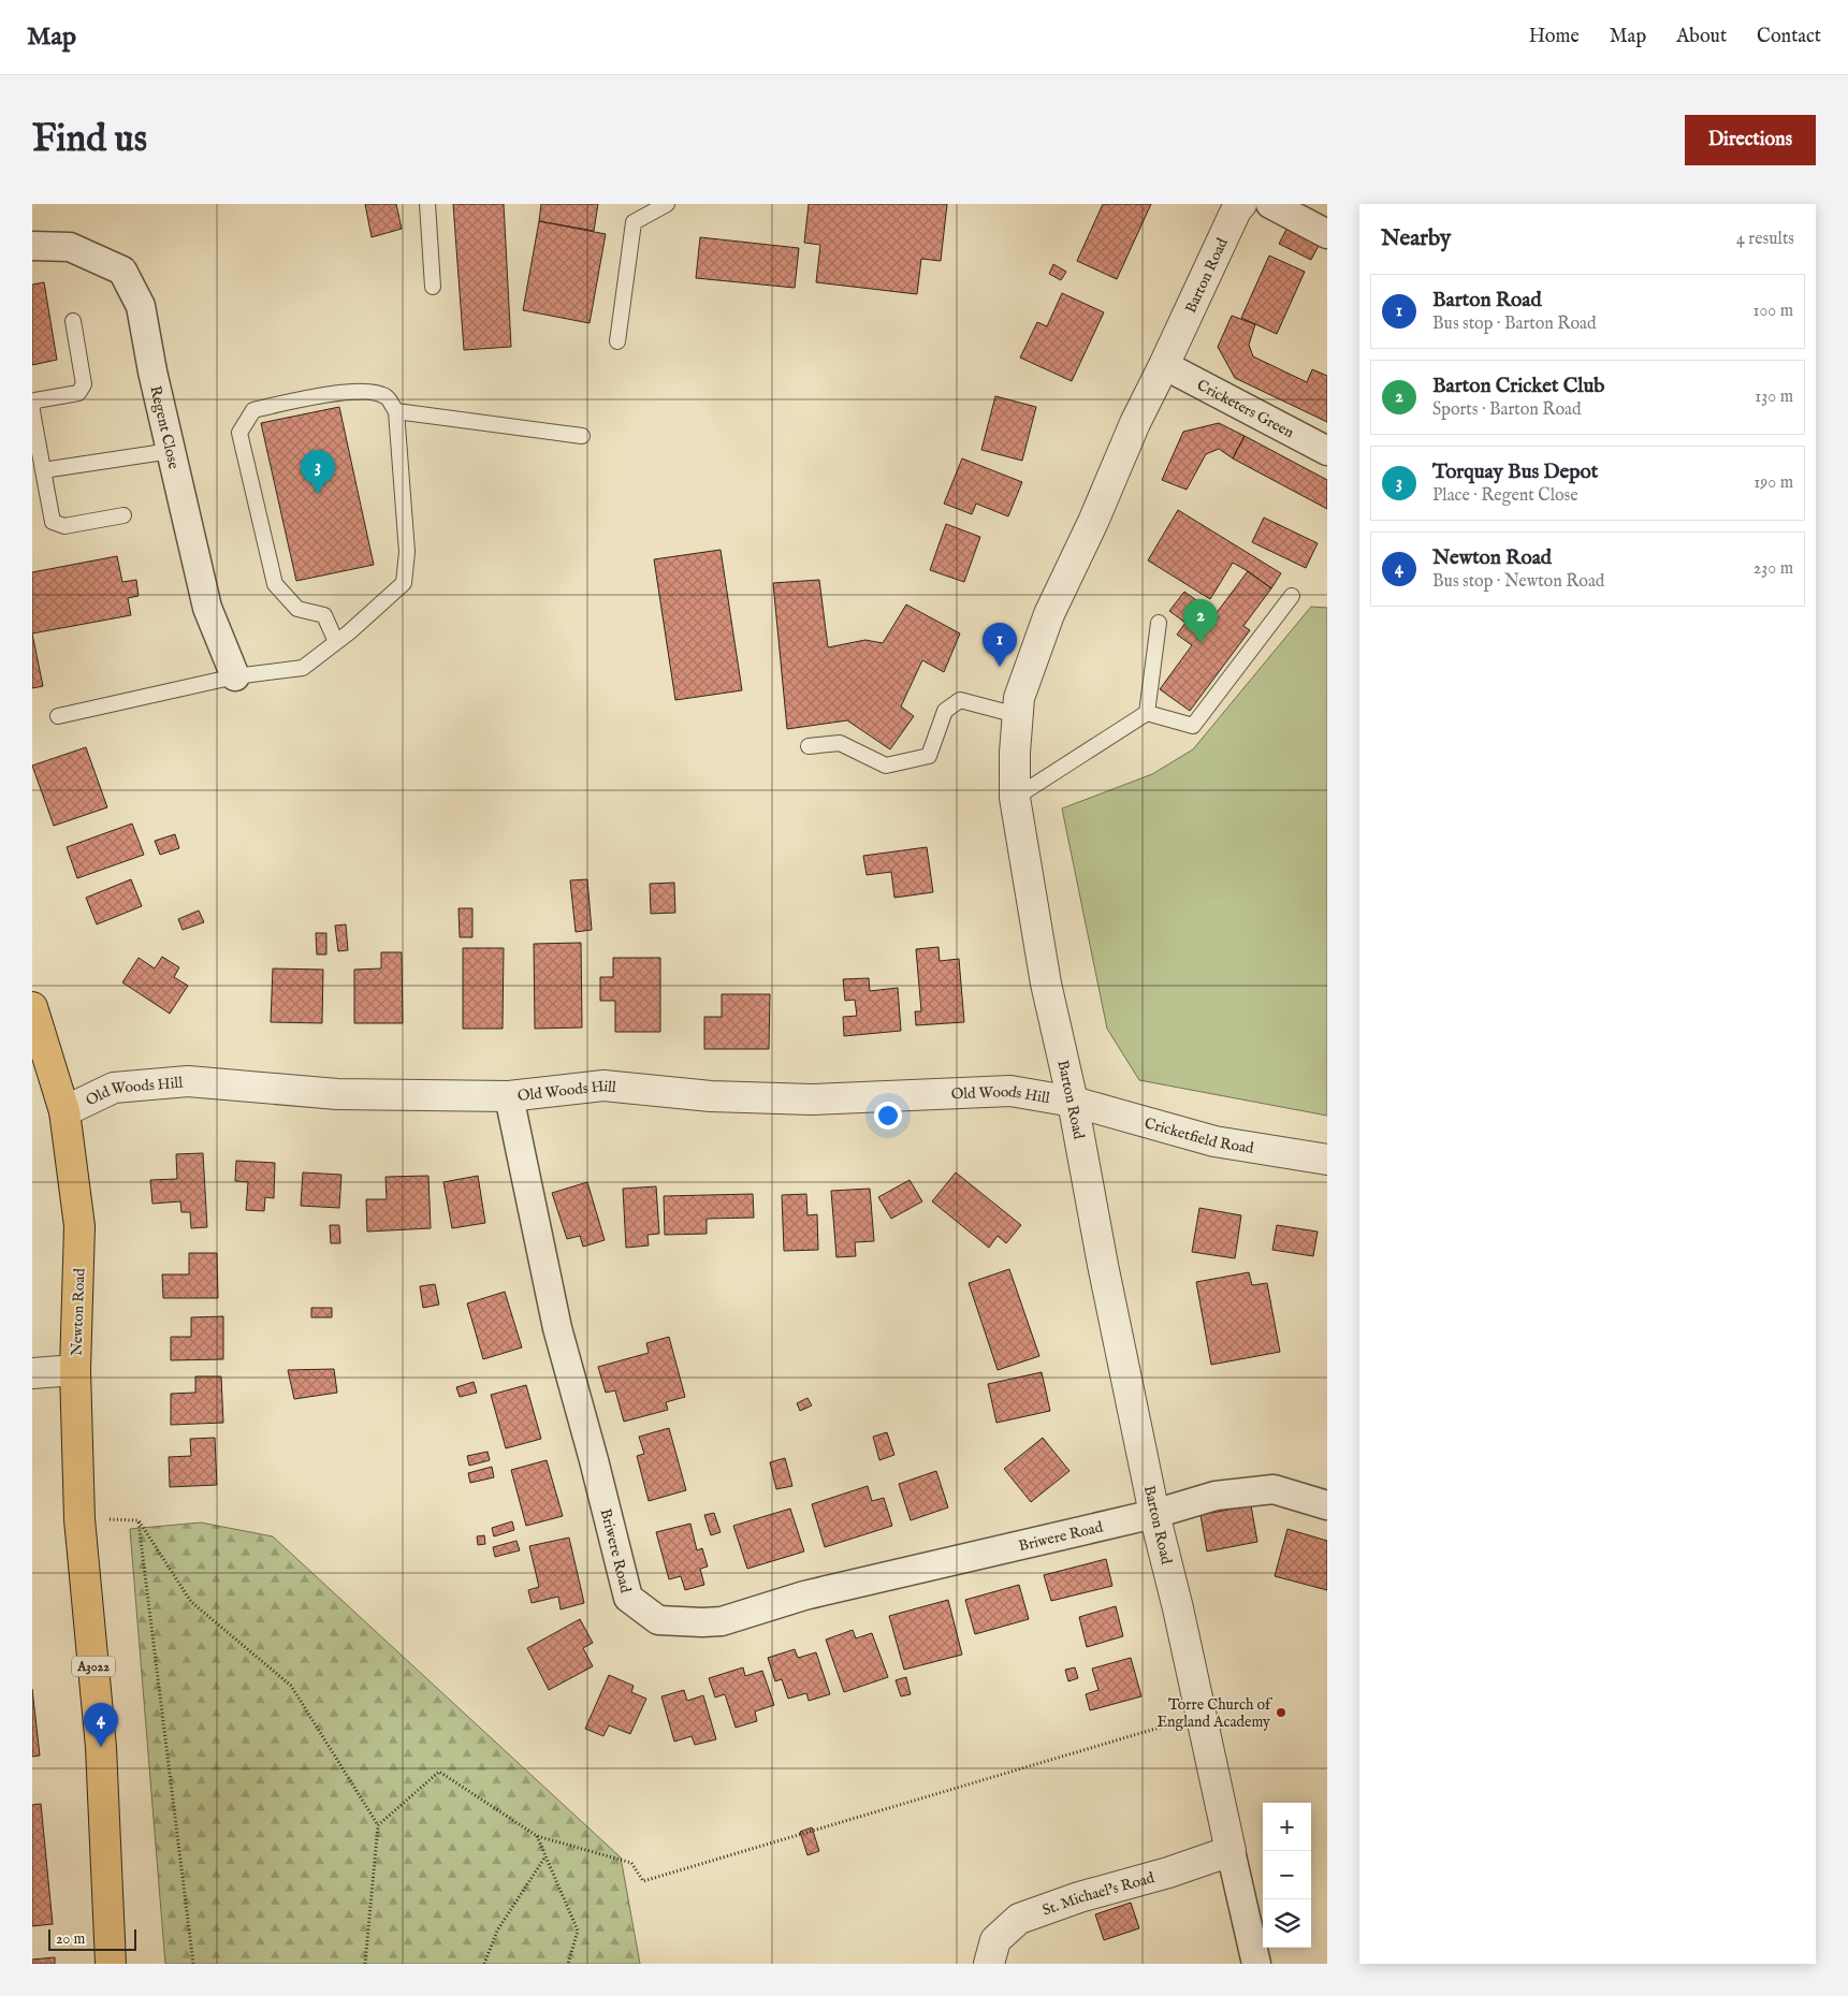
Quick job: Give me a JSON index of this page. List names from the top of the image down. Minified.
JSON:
{"streets":{"main road":["Newton Road","A3022"],"street":["Barton Road","Cricketers Green","Regent Close","Old Woods Hill","Cricketfield Road","Briwere Road","St. Michael's Road"]},"crossings":[["Barton Road","Cricketers Green"],["Barton Road","Old Woods Hill"],["Barton Road","Cricketfield Road"],["Barton Road","Briwere Road"],["Barton Road","St. Michael's Road"],["Old Woods Hill","Cricketfield Road"],["Old Woods Hill","Newton Road"],["Old Woods Hill","Briwere Road"],["Old Woods Hill","A3022"],["Newton Road","A3022"]],"places":["Torre Church of England Academy"],"scale_bar":"20 m","page":{"header":"Map","nav":["Home","Map","About","Contact"],"buttons":"Directions","title":"Find us","heading":["Nearby","4 results"],"list":[{"mark":"1","name":"Barton Road","note":"Bus stop · Barton Road","value":"100 m"},{"mark":"2","name":"Barton Cricket Club","note":"Sports · Barton Road","value":"130 m"},{"mark":"3","name":"Torquay Bus Depot","note":"Place · Regent Close","value":"190 m"},{"mark":"4","name":"Newton Road","note":"Bus stop · Newton Road","value":"230 m"}],"pins":["3","2","1","4"],"map_buttons":["+","−"],"scale":"20 m"}}
